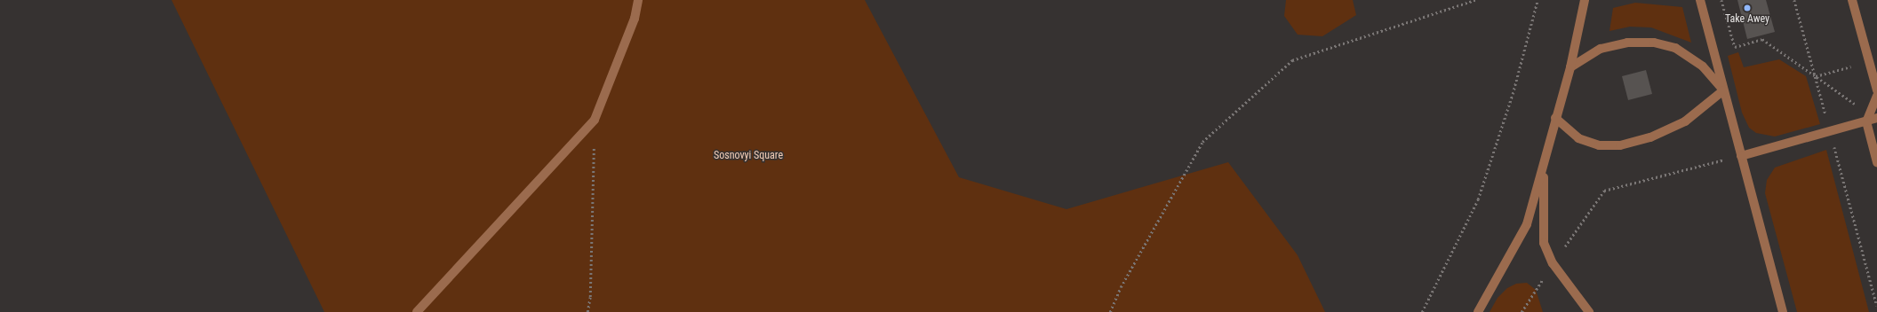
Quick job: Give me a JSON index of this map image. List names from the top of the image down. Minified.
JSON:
{"parks":["Sosnovyi Square"],"places":["Take Awey"]}
